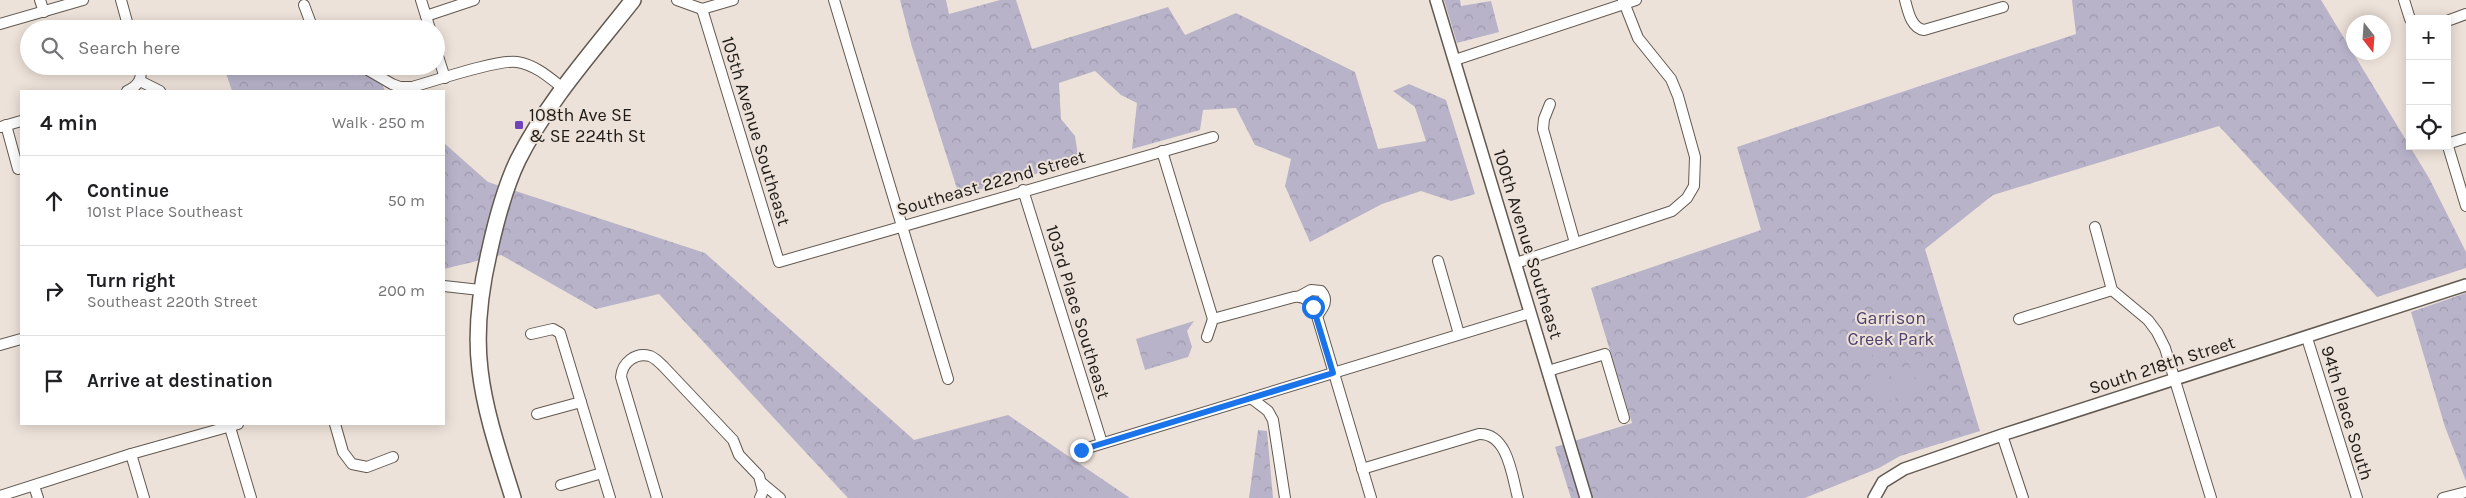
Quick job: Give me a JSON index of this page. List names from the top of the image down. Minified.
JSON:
{"streets":{"street":["105th Avenue Southeast","Southeast 222nd Street","100th Avenue Southeast","103rd Place Southeast","South 218th Street","94th Place South"]},"crossings":[["105th Avenue Southeast","Southeast 222nd Street"],["Southeast 222nd Street","103rd Place Southeast"],["South 218th Street","94th Place South"]],"parks":["Garrison Creek Park"],"places":{"transit":["108th Ave SE & SE 224th St"]},"north":"bottom","page":{"map_buttons":["+","−"],"search":"Search here","heading":["4 min","Walk · 250 m"],"list":[["Continue","101st Place Southeast","50 m"],["Turn right","Southeast 220th Street","200 m"],"Arrive at destination"]}}
